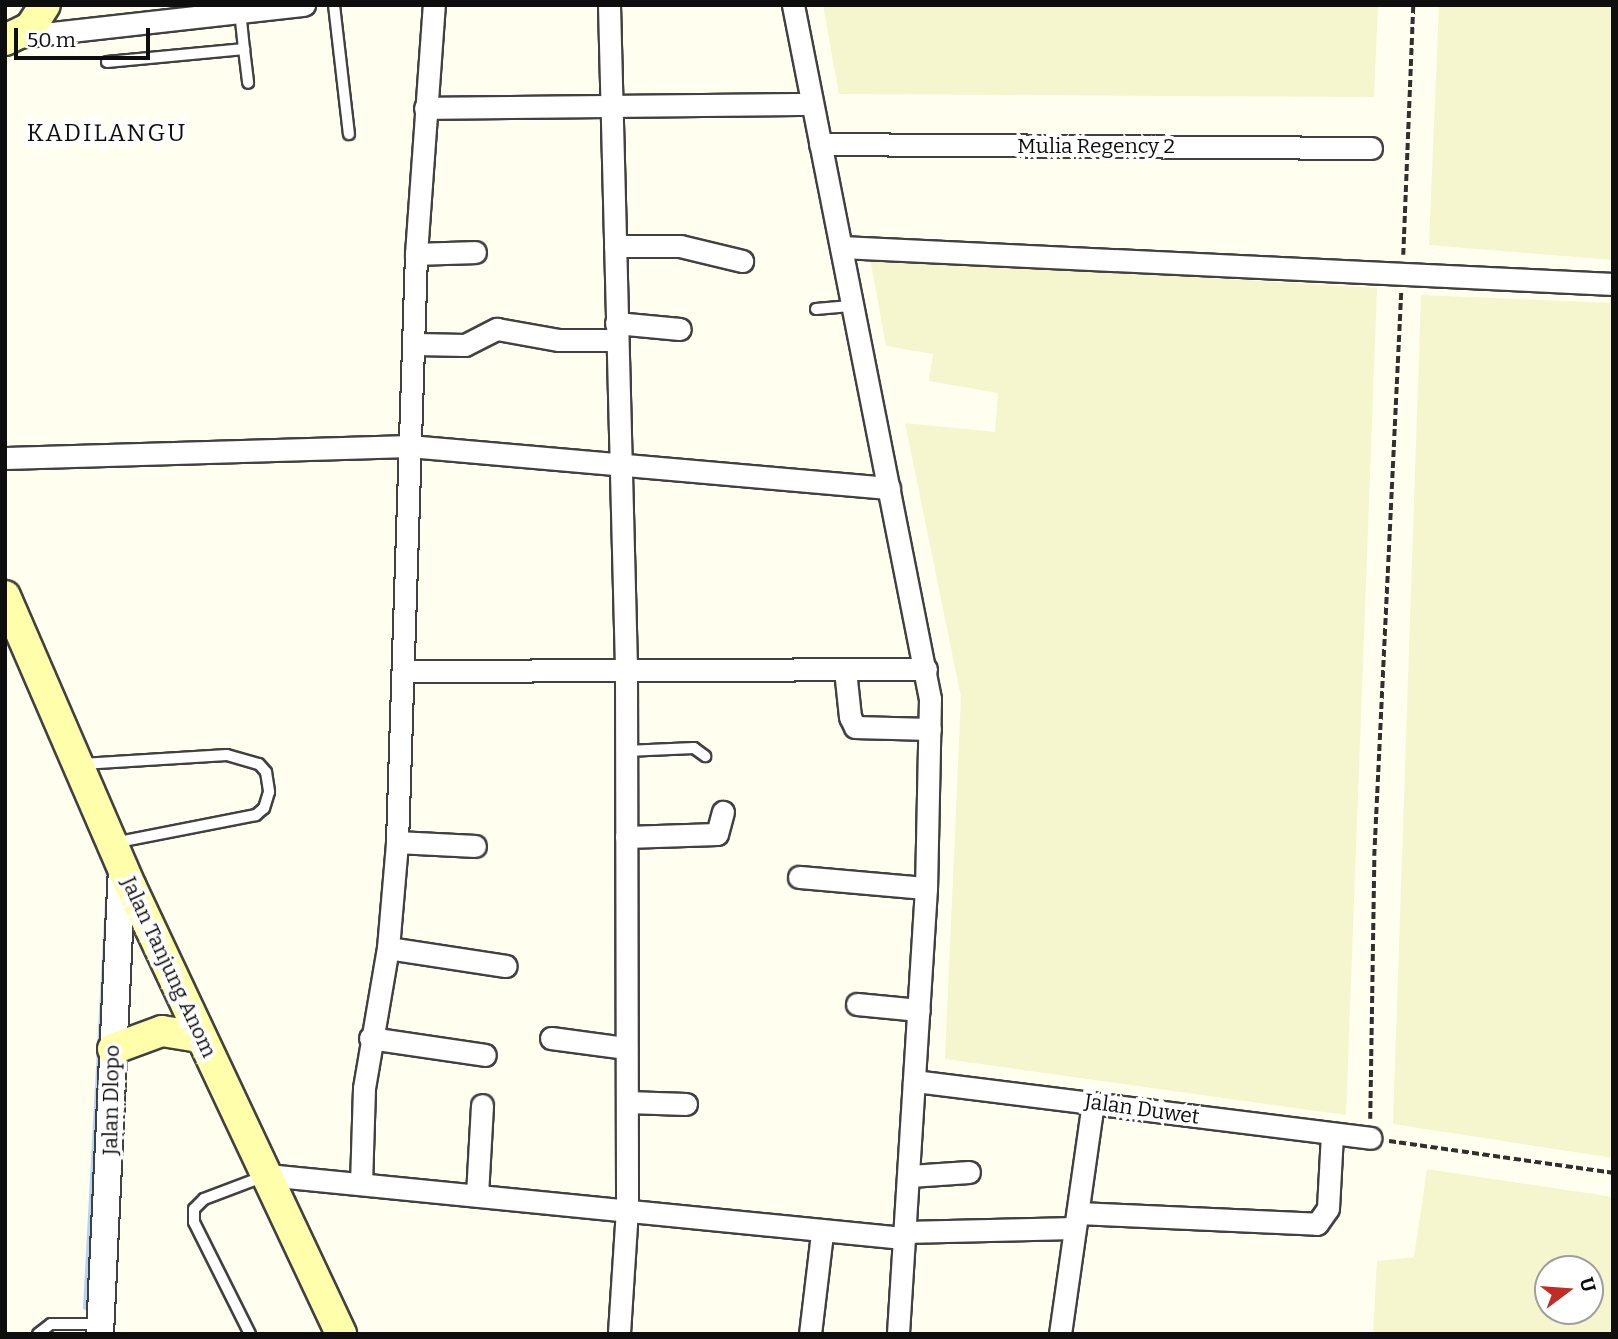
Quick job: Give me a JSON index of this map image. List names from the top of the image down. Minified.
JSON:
{"streets":{"main road":["Jalan Tanjung Anom"],"street":["Mulia Regency 2","Jalan Dlopo","Jalan Duwet"]},"crossings":[["Jalan Tanjung Anom","Jalan Dlopo"]],"districts":["KADILANGU"],"scale_bar":"50 m","north":"right"}
